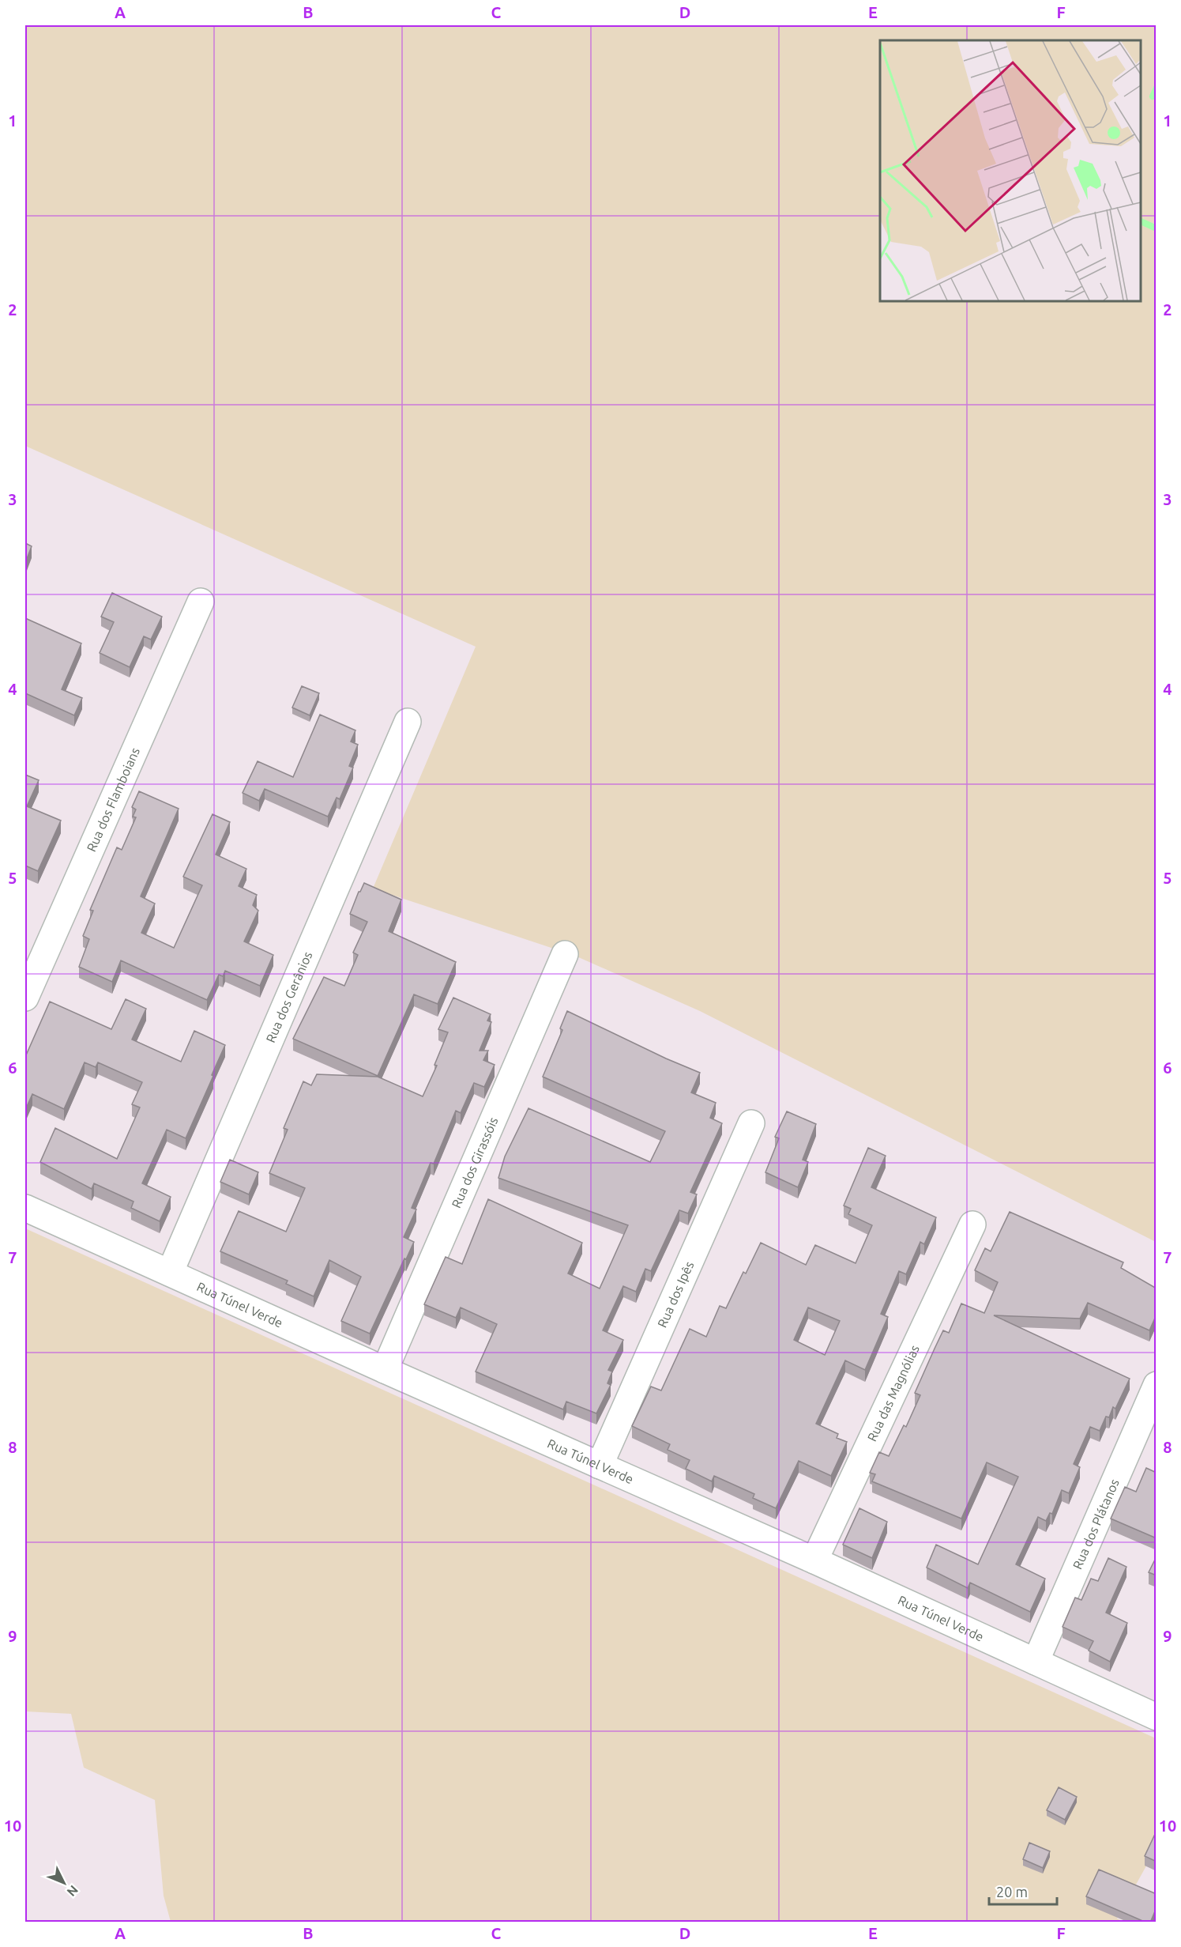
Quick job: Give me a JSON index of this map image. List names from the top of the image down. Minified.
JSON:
{"streets":{"street":["Rua dos Flamboians","Rua dos Gerânios","Rua dos Girassóis","Rua dos Ipês","Rua Túnel Verde","Rua das Magnólias","Rua dos Plátanos"]},"crossings":[["Rua dos Gerânios","Rua Túnel Verde"],["Rua dos Girassóis","Rua Túnel Verde"],["Rua dos Ipês","Rua Túnel Verde"],["Rua Túnel Verde","Rua das Magnólias"],["Rua Túnel Verde","Rua dos Plátanos"]],"scale_bar":"20 m","north":"bottom right","grid":{"columns":["A","B","C","D","E","F"],"rows":["1","2","3","4","5","6","7","8","9","10"]}}
